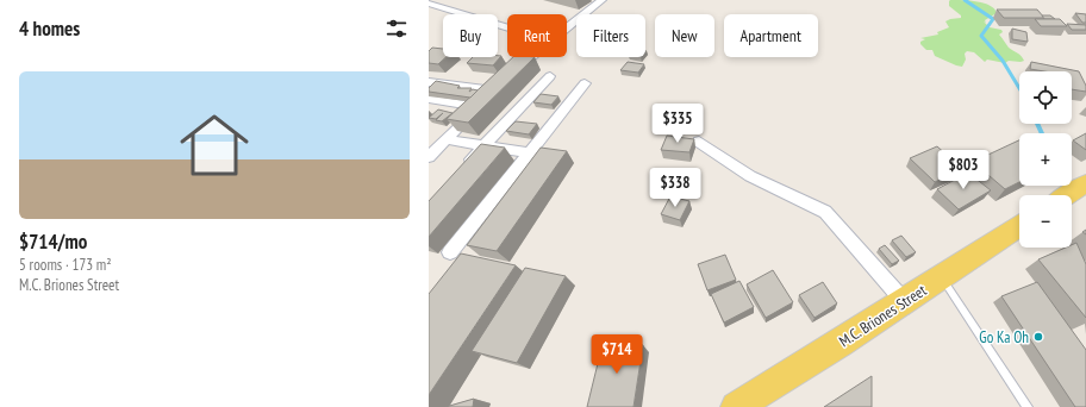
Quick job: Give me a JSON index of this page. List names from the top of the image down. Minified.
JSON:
{"streets":{"main road":["M.C. Briones Street"]},"places":["Go Ka Oh"],"page":{"heading":"4 homes","chip":["Buy","Rent","Filters","New","Apartment"],"list":[{"name":"$714/mo","note":"5 rooms · 173 m² · M.C. Briones Street"}],"map_buttons":["+","−"],"price":["$335","$803","$338","$714"]}}
